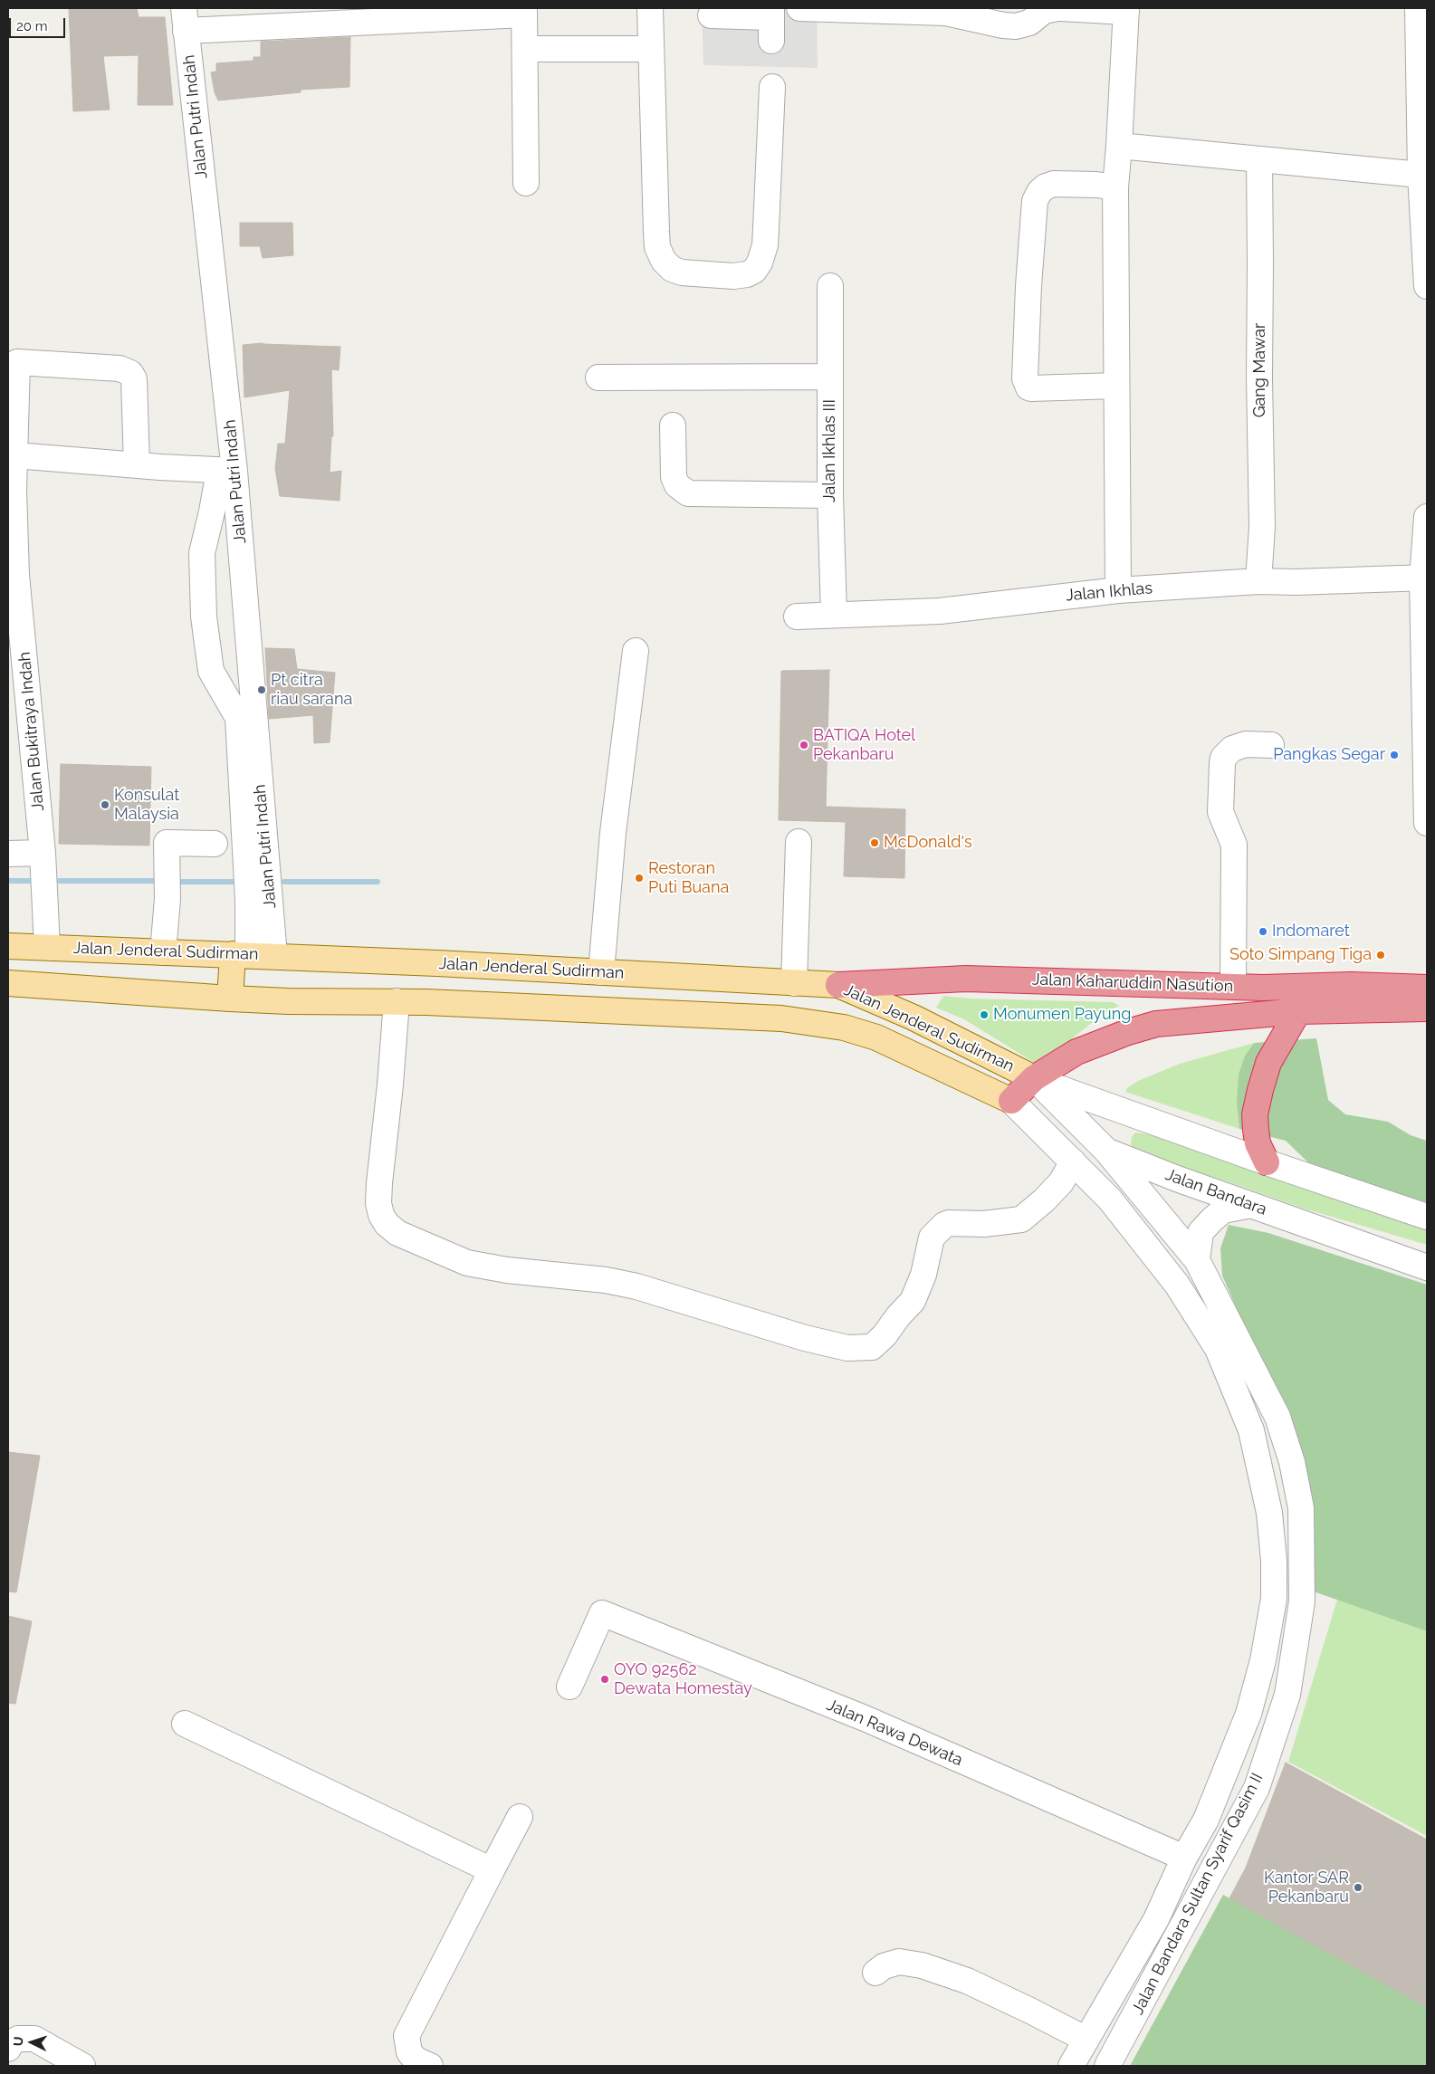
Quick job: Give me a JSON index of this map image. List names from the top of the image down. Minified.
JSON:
{"streets":{"highway":["Jalan Kaharuddin Nasution"],"main road":["Jalan Jenderal Sudirman"],"street":["Jalan Putri Indah","Gang Mawar","Jalan Ikhlas III","Jalan Ikhlas","Jalan Bukitraya Indah","Jalan Bandara","Jalan Rawa Dewata","Jalan Bandara Sultan Syarif Qasim II"]},"crossings":[["Jalan Putri Indah","Jalan Jenderal Sudirman"],["Gang Mawar","Jalan Ikhlas"],["Jalan Ikhlas III","Jalan Ikhlas"],["Jalan Bukitraya Indah","Jalan Jenderal Sudirman"],["Jalan Jenderal Sudirman","Jalan Kaharuddin Nasution"],["Jalan Jenderal Sudirman","Jalan Bandara"],["Jalan Jenderal Sudirman","Jalan Bandara Sultan Syarif Qasim II"],["Jalan Kaharuddin Nasution","Jalan Bandara"],["Jalan Kaharuddin Nasution","Jalan Bandara Sultan Syarif Qasim II"],["Jalan Bandara","Jalan Bandara Sultan Syarif Qasim II"],["Jalan Rawa Dewata","Jalan Bandara Sultan Syarif Qasim II"]],"places":["Pt citra riau sarana","BATIQA Hotel Pekanbaru","Pangkas Segar","Konsulat Malaysia","McDonald's","Restoran Puti Buana","Indomaret","Soto Simpang Tiga","Monumen Payung","OYO 92562 Dewata Homestay","Kantor SAR Pekanbaru"],"scale_bar":"20 m","north":"left"}
